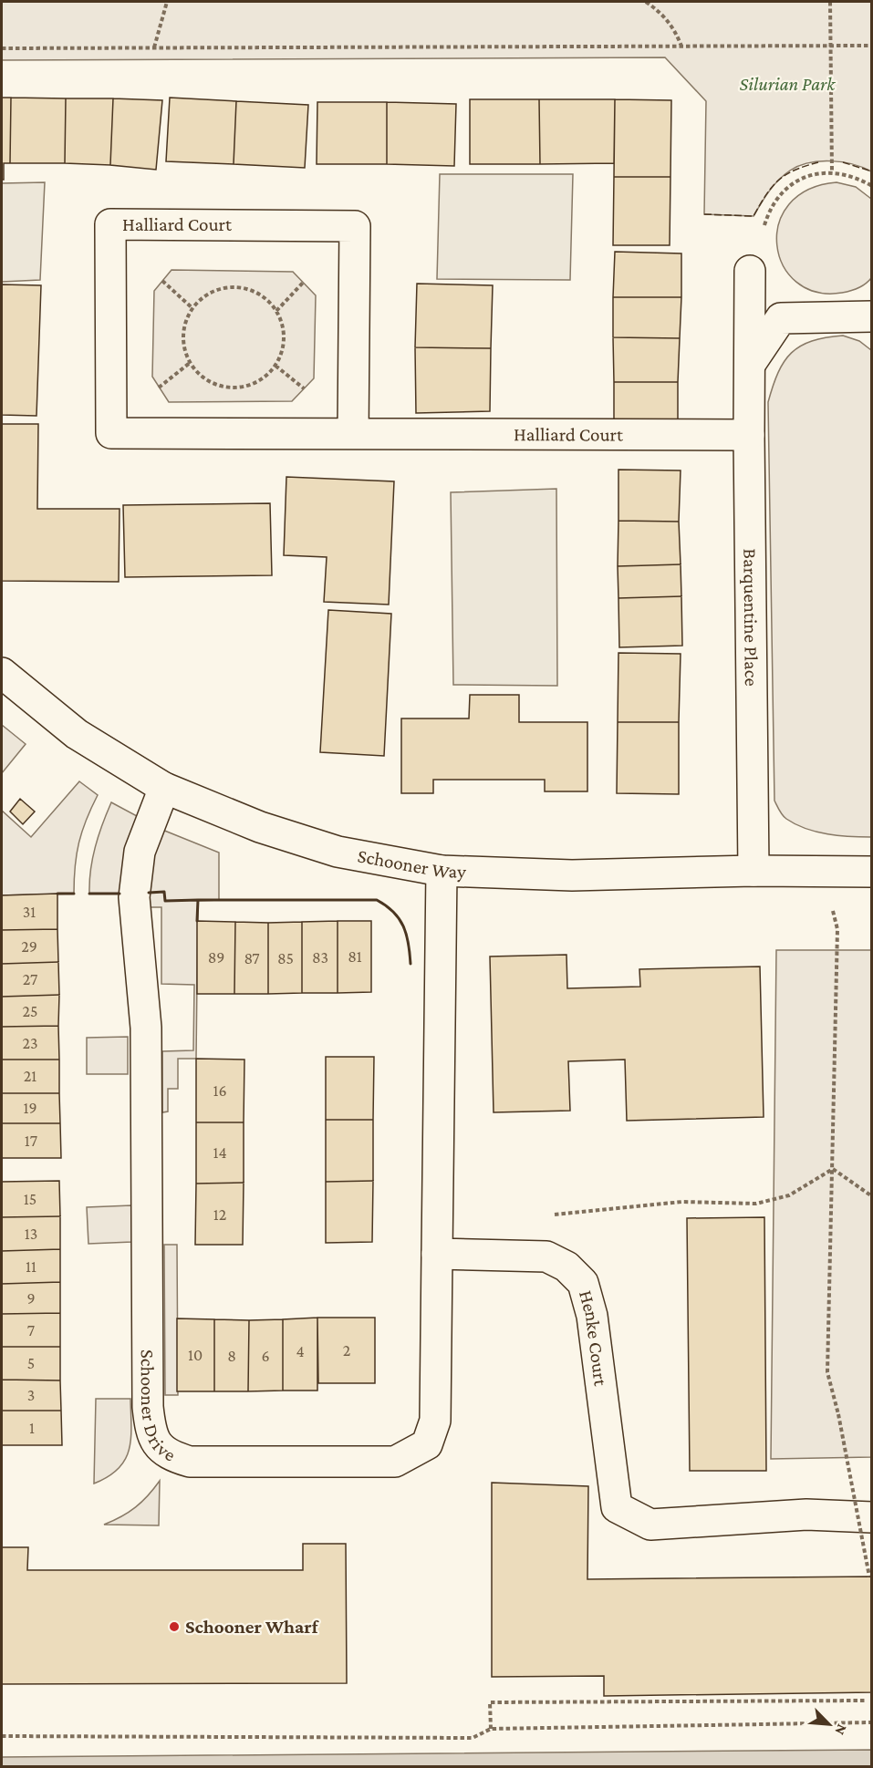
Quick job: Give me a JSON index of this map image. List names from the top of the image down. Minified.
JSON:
{"streets":{"street":["Halliard Court","Barquentine Place","Schooner Way","Henke Court","Schooner Drive"]},"crossings":[["Halliard Court","Barquentine Place"],["Barquentine Place","Schooner Way"],["Schooner Way","Schooner Drive"],["Henke Court","Schooner Drive"]],"parks":["Silurian Park"],"places":["Schooner Wharf"],"house_numbers":["31","29","81","89","83","87","85","27","25","23","21","16","19","17","14","15","12","13","11","9","7","2","4","10","8","6","5","3","1"],"north":"bottom right"}
